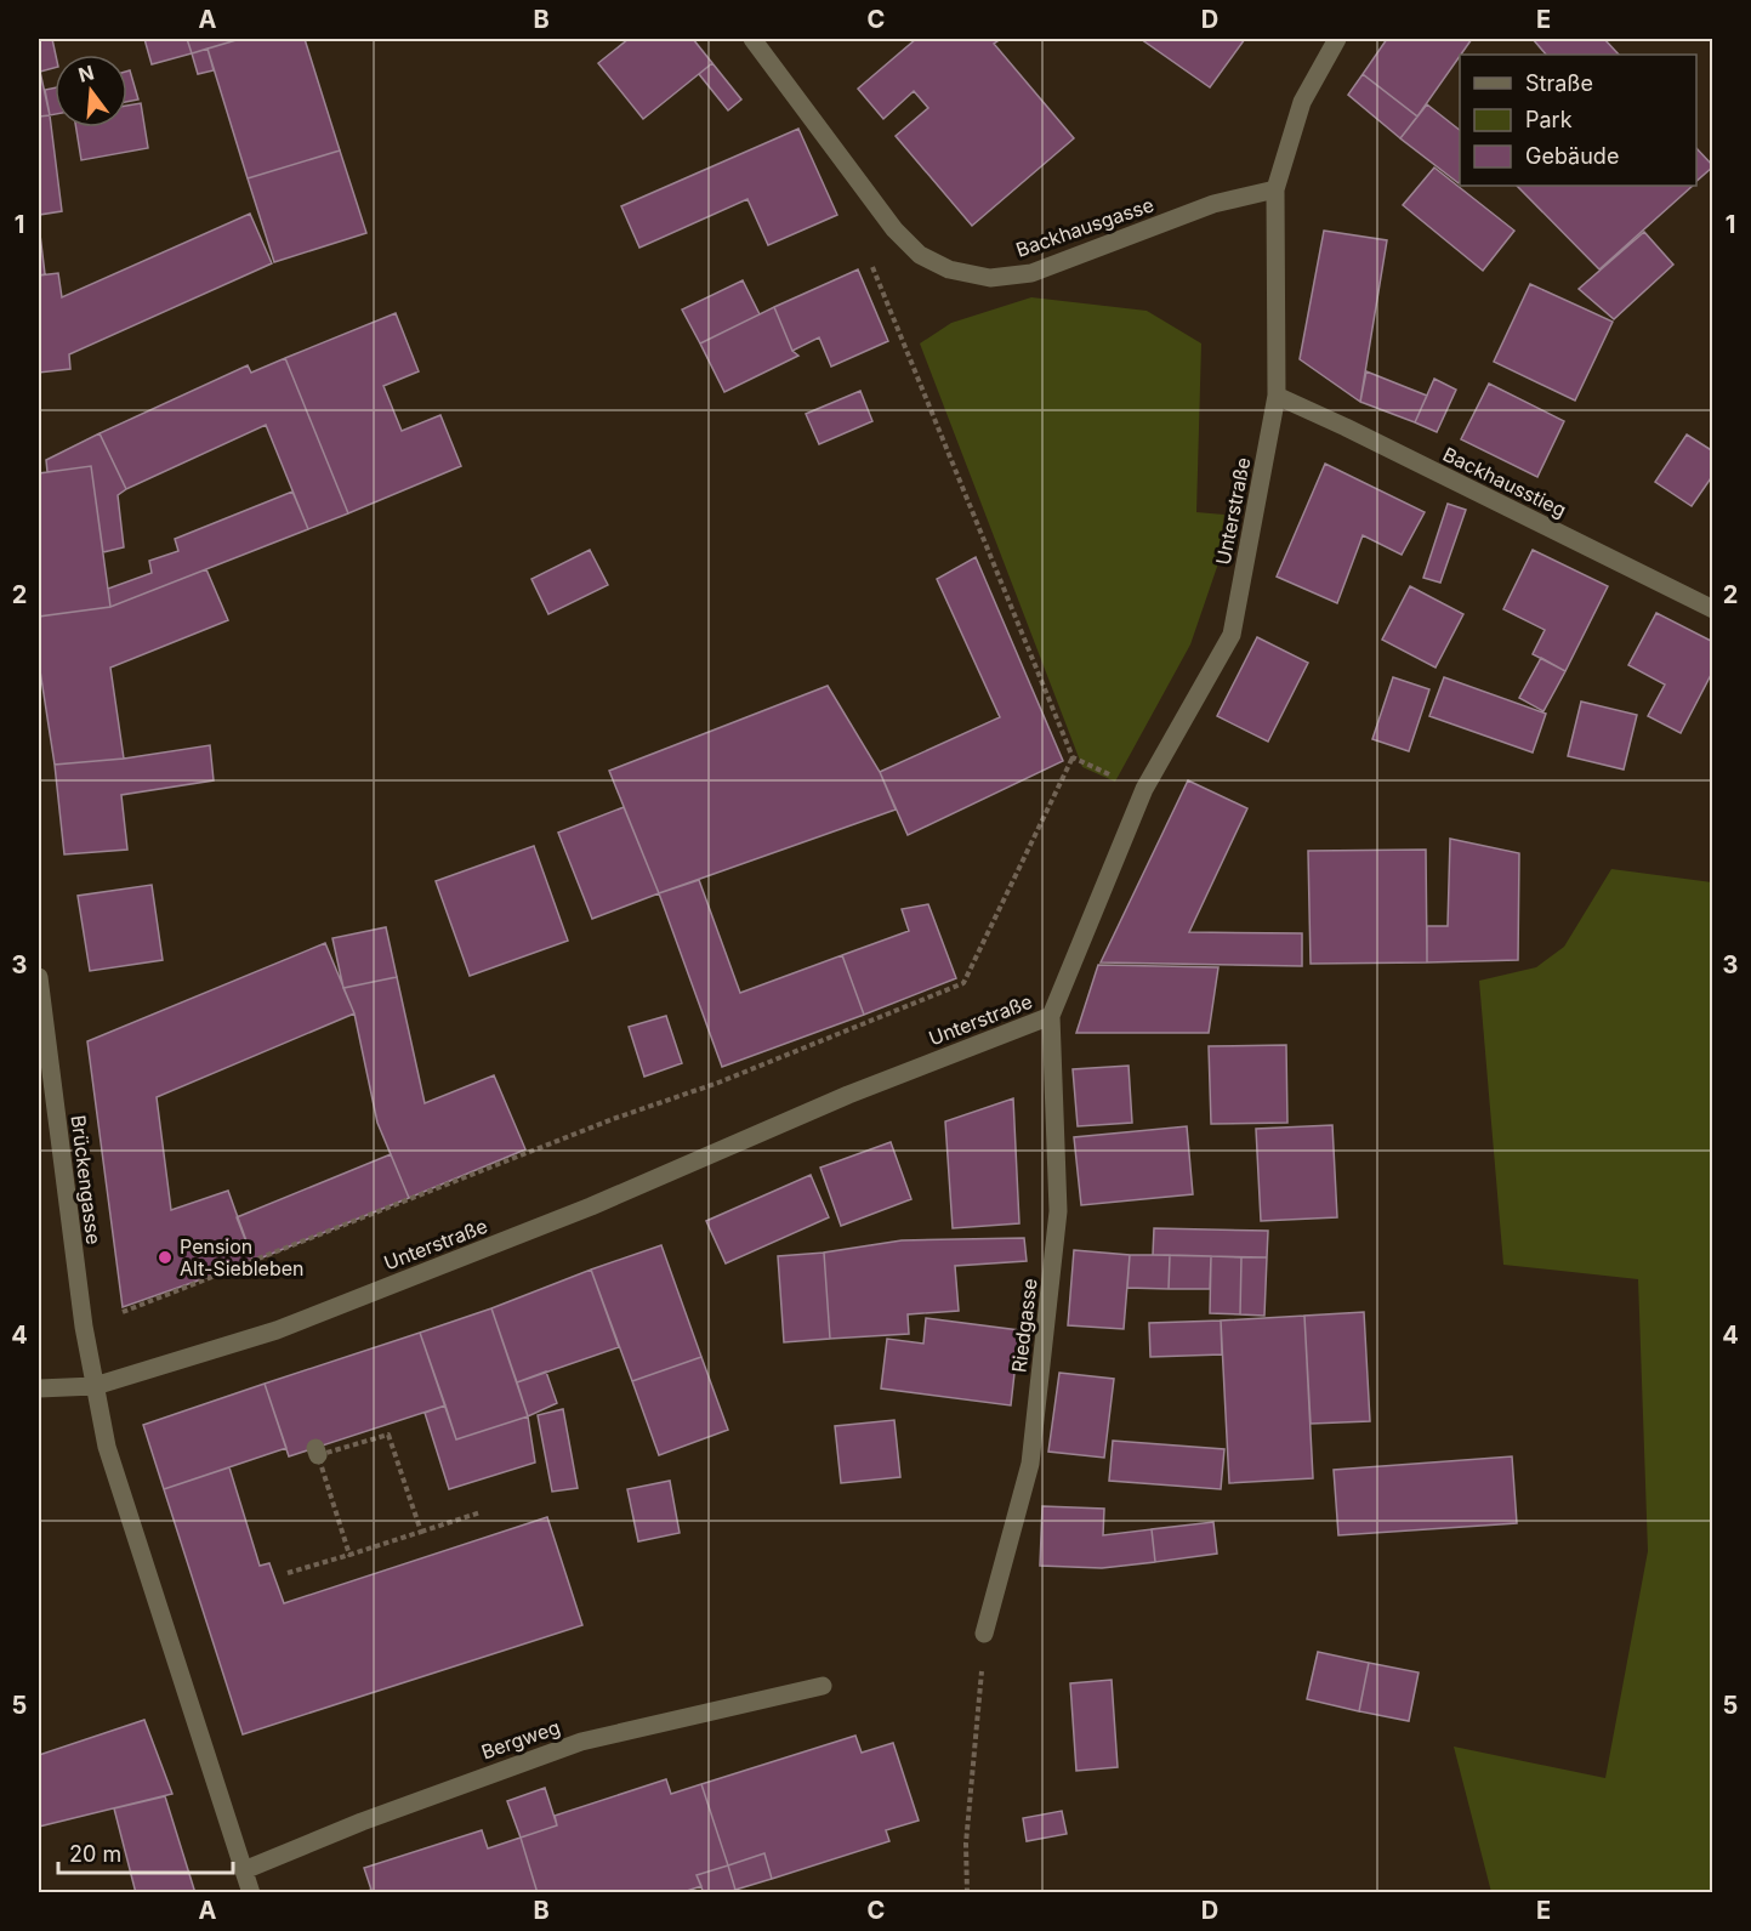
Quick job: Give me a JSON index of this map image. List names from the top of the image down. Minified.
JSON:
{"streets":{"street":["Backhausgasse","Backhausstieg","Unterstraße","Brückengasse","Riedgasse","Bergweg"]},"crossings":[["Backhausgasse","Unterstraße"],["Backhausstieg","Unterstraße"],["Unterstraße","Brückengasse"],["Unterstraße","Riedgasse"]],"places":["Pension Alt-Siebleben"],"legend":["Straße","Park","Gebäude"],"scale_bar":"20 m","north":"top","grid":{"columns":["A","B","C","D","E"],"rows":["1","2","3","4","5"]}}
